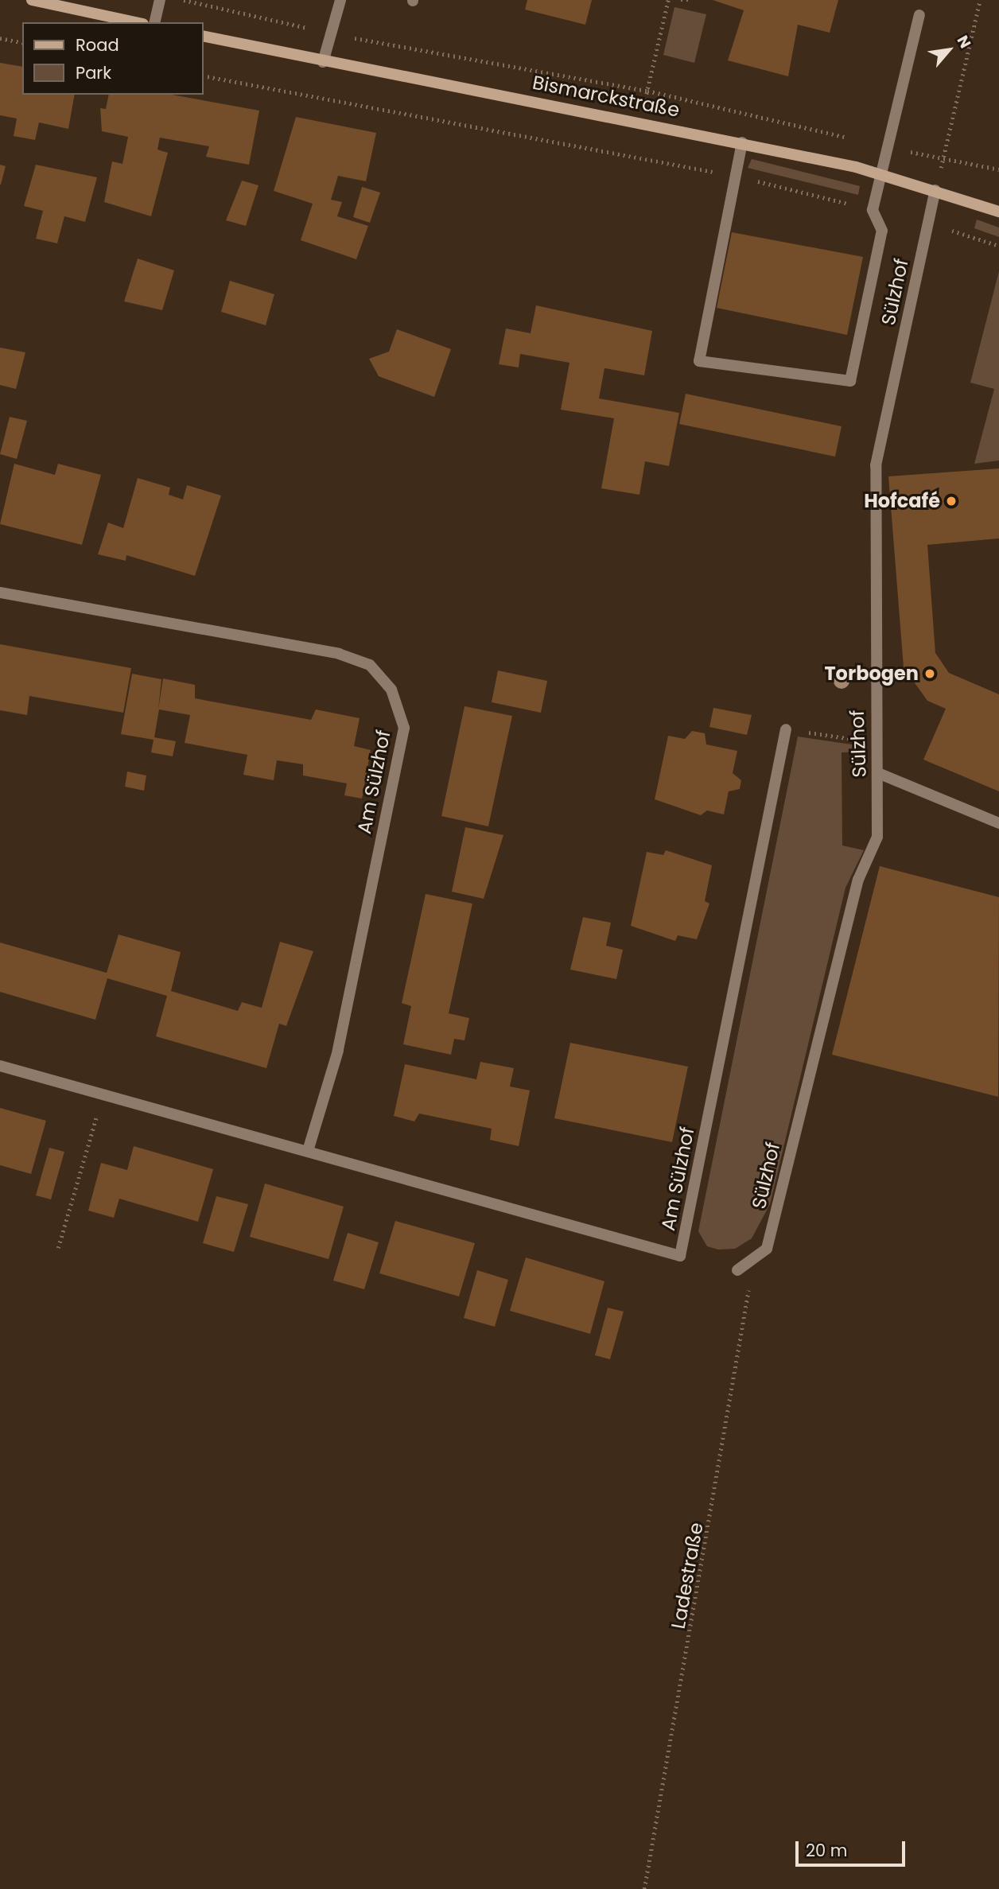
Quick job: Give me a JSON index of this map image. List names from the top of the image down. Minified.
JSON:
{"streets":{"street":["Bismarckstraße","Sülzhof","Am Sülzhof"],"path":["Ladestraße"]},"crossings":[["Bismarckstraße","Sülzhof"],["Sülzhof","Ladestraße"]],"places":["Hofcafé","Torbogen"],"legend":["Road","Park"],"scale_bar":"20 m","north":"top right"}
